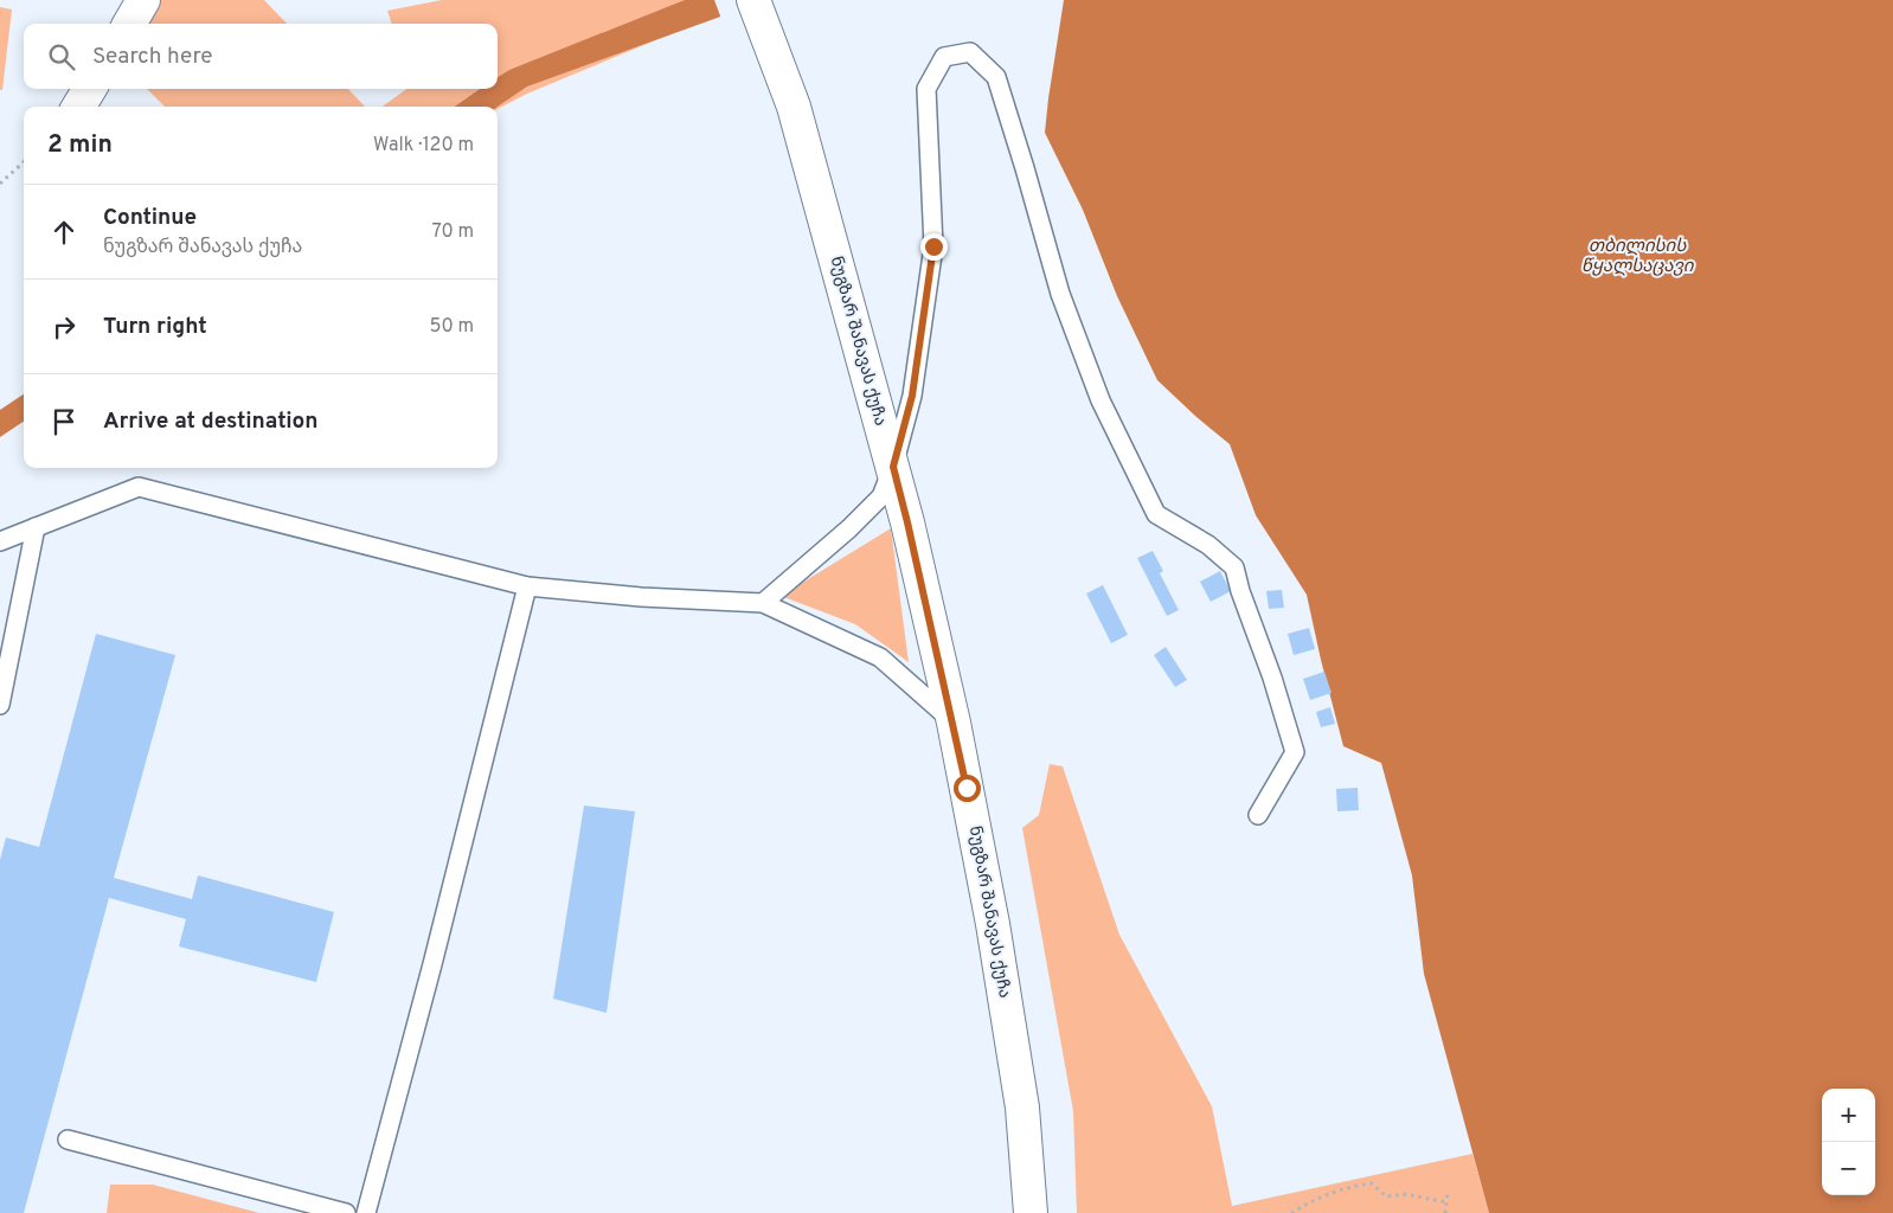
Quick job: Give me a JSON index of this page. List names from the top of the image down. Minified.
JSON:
{"streets":{"main road":["ნუგზარ შანავას ქუჩა"]},"water":["თბილისის წყალსაცავი"],"page":{"search":"Search here","heading":["2 min","Walk · 120 m"],"list":[["Continue","ნუგზარ შანავას ქუჩა","70 m"],["Turn right","50 m"],"Arrive at destination"],"map_buttons":["+","−"]}}
